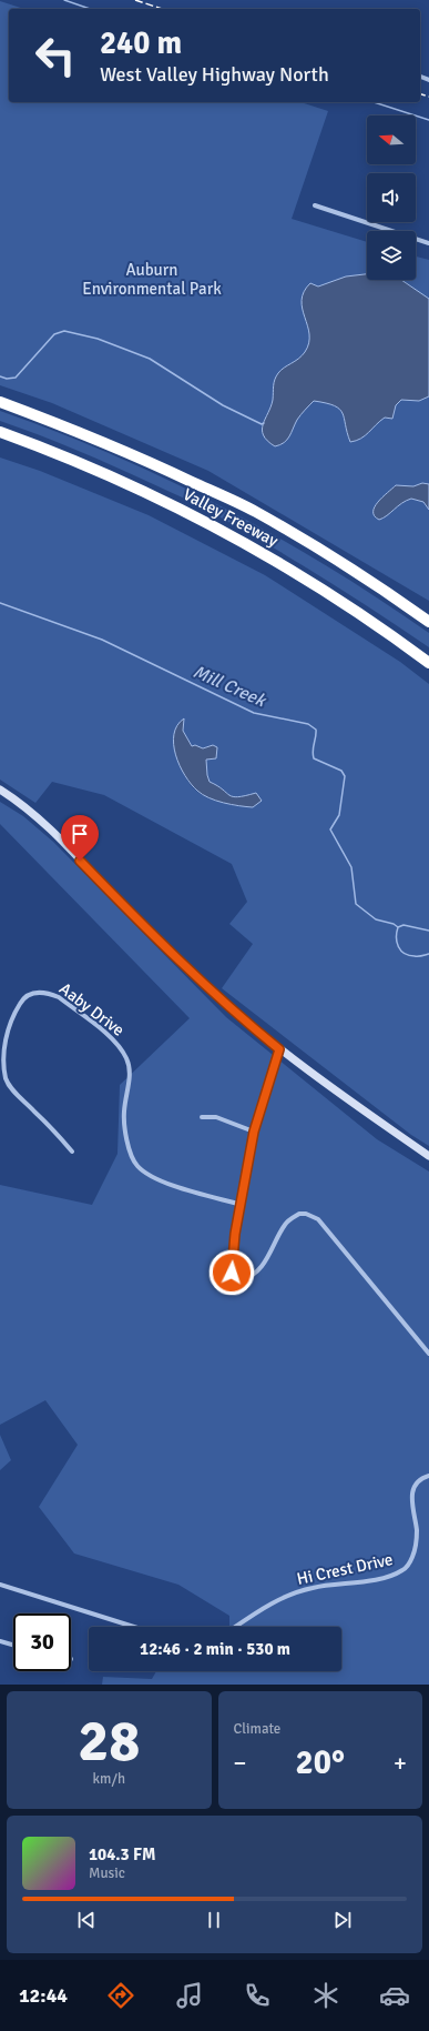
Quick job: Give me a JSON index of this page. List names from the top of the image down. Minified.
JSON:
{"streets":{"highway":["Valley Freeway"],"street":["Aaby Drive","Hi Crest Drive"]},"water":["Mill Creek"],"parks":["Auburn Environmental Park"],"north":"left","page":{"turn":["240 m","West Valley Highway North"],"limit":"30","trip":"12:46 · 2 min · 530 m","tile":[["28","km/h"],"Climate"],"heat":["−","20°","+"],"song":["104.3 FM","Music"],"tabs":"12:44"}}
